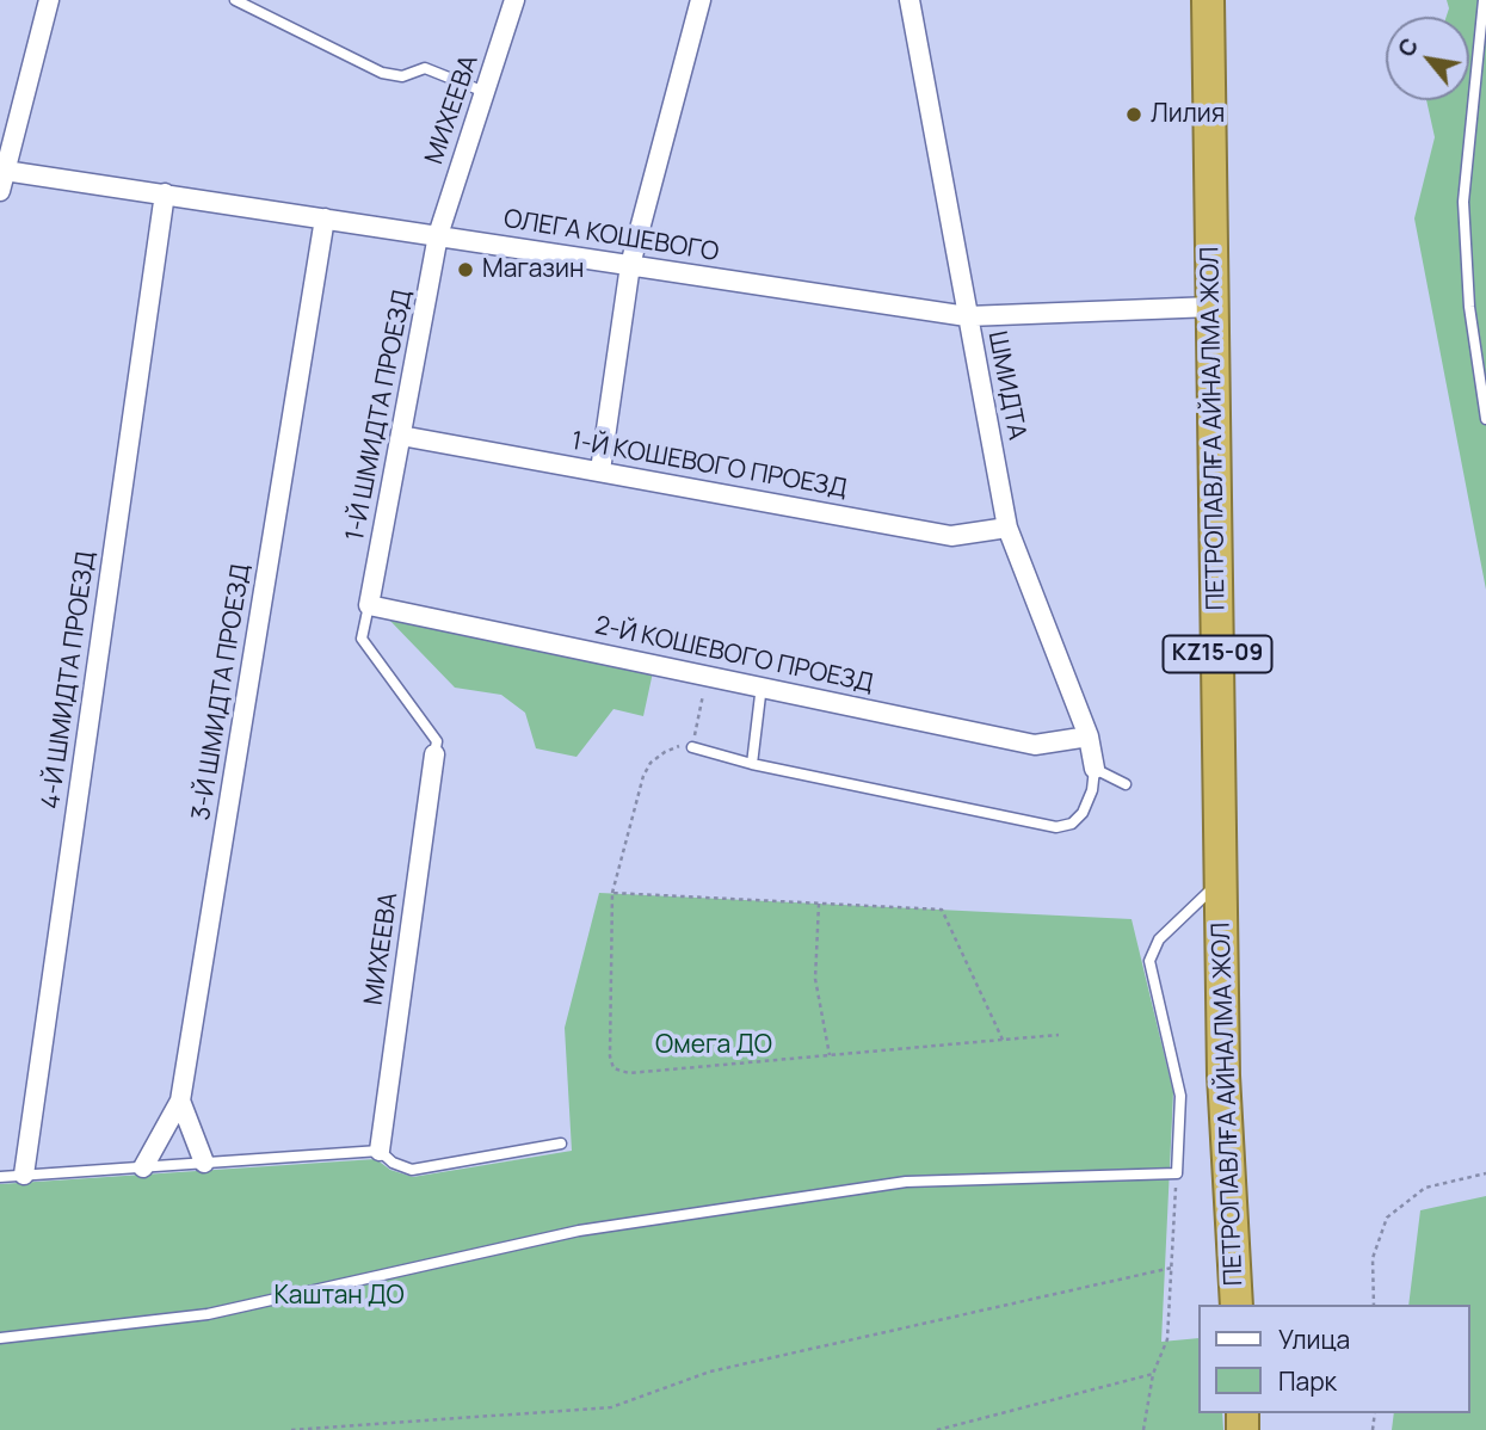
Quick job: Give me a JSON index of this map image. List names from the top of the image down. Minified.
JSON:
{"streets":{"highway":["ПЕТРОПАВЛҒА АЙНАЛМА ЖОЛ","KZ15-09"],"street":["МИХЕЕВА","ОЛЕГА КОШЕВОГО","ШМИДТА","1-Й ШМИДТА ПРОЕЗД","1-Й КОШЕВОГО ПРОЕЗД","2-Й КОШЕВОГО ПРОЕЗД","4-Й ШМИДТА ПРОЕЗД","3-Й ШМИДТА ПРОЕЗД"]},"crossings":[["МИХЕЕВА","ОЛЕГА КОШЕВОГО"],["МИХЕЕВА","1-Й ШМИДТА ПРОЕЗД"],["ОЛЕГА КОШЕВОГО","ШМИДТА"],["ОЛЕГА КОШЕВОГО","1-Й ШМИДТА ПРОЕЗД"],["ОЛЕГА КОШЕВОГО","ПЕТРОПАВЛҒА АЙНАЛМА ЖОЛ"],["ОЛЕГА КОШЕВОГО","4-Й ШМИДТА ПРОЕЗД"],["ОЛЕГА КОШЕВОГО","3-Й ШМИДТА ПРОЕЗД"],["ШМИДТА","1-Й КОШЕВОГО ПРОЕЗД"],["ШМИДТА","2-Й КОШЕВОГО ПРОЕЗД"],["1-Й ШМИДТА ПРОЕЗД","1-Й КОШЕВОГО ПРОЕЗД"],["1-Й ШМИДТА ПРОЕЗД","2-Й КОШЕВОГО ПРОЕЗД"]],"parks":["Омега ДО","Каштан ДО"],"places":["Лилия","Магазин"],"legend":["Улица","Парк"],"north":"top left"}
